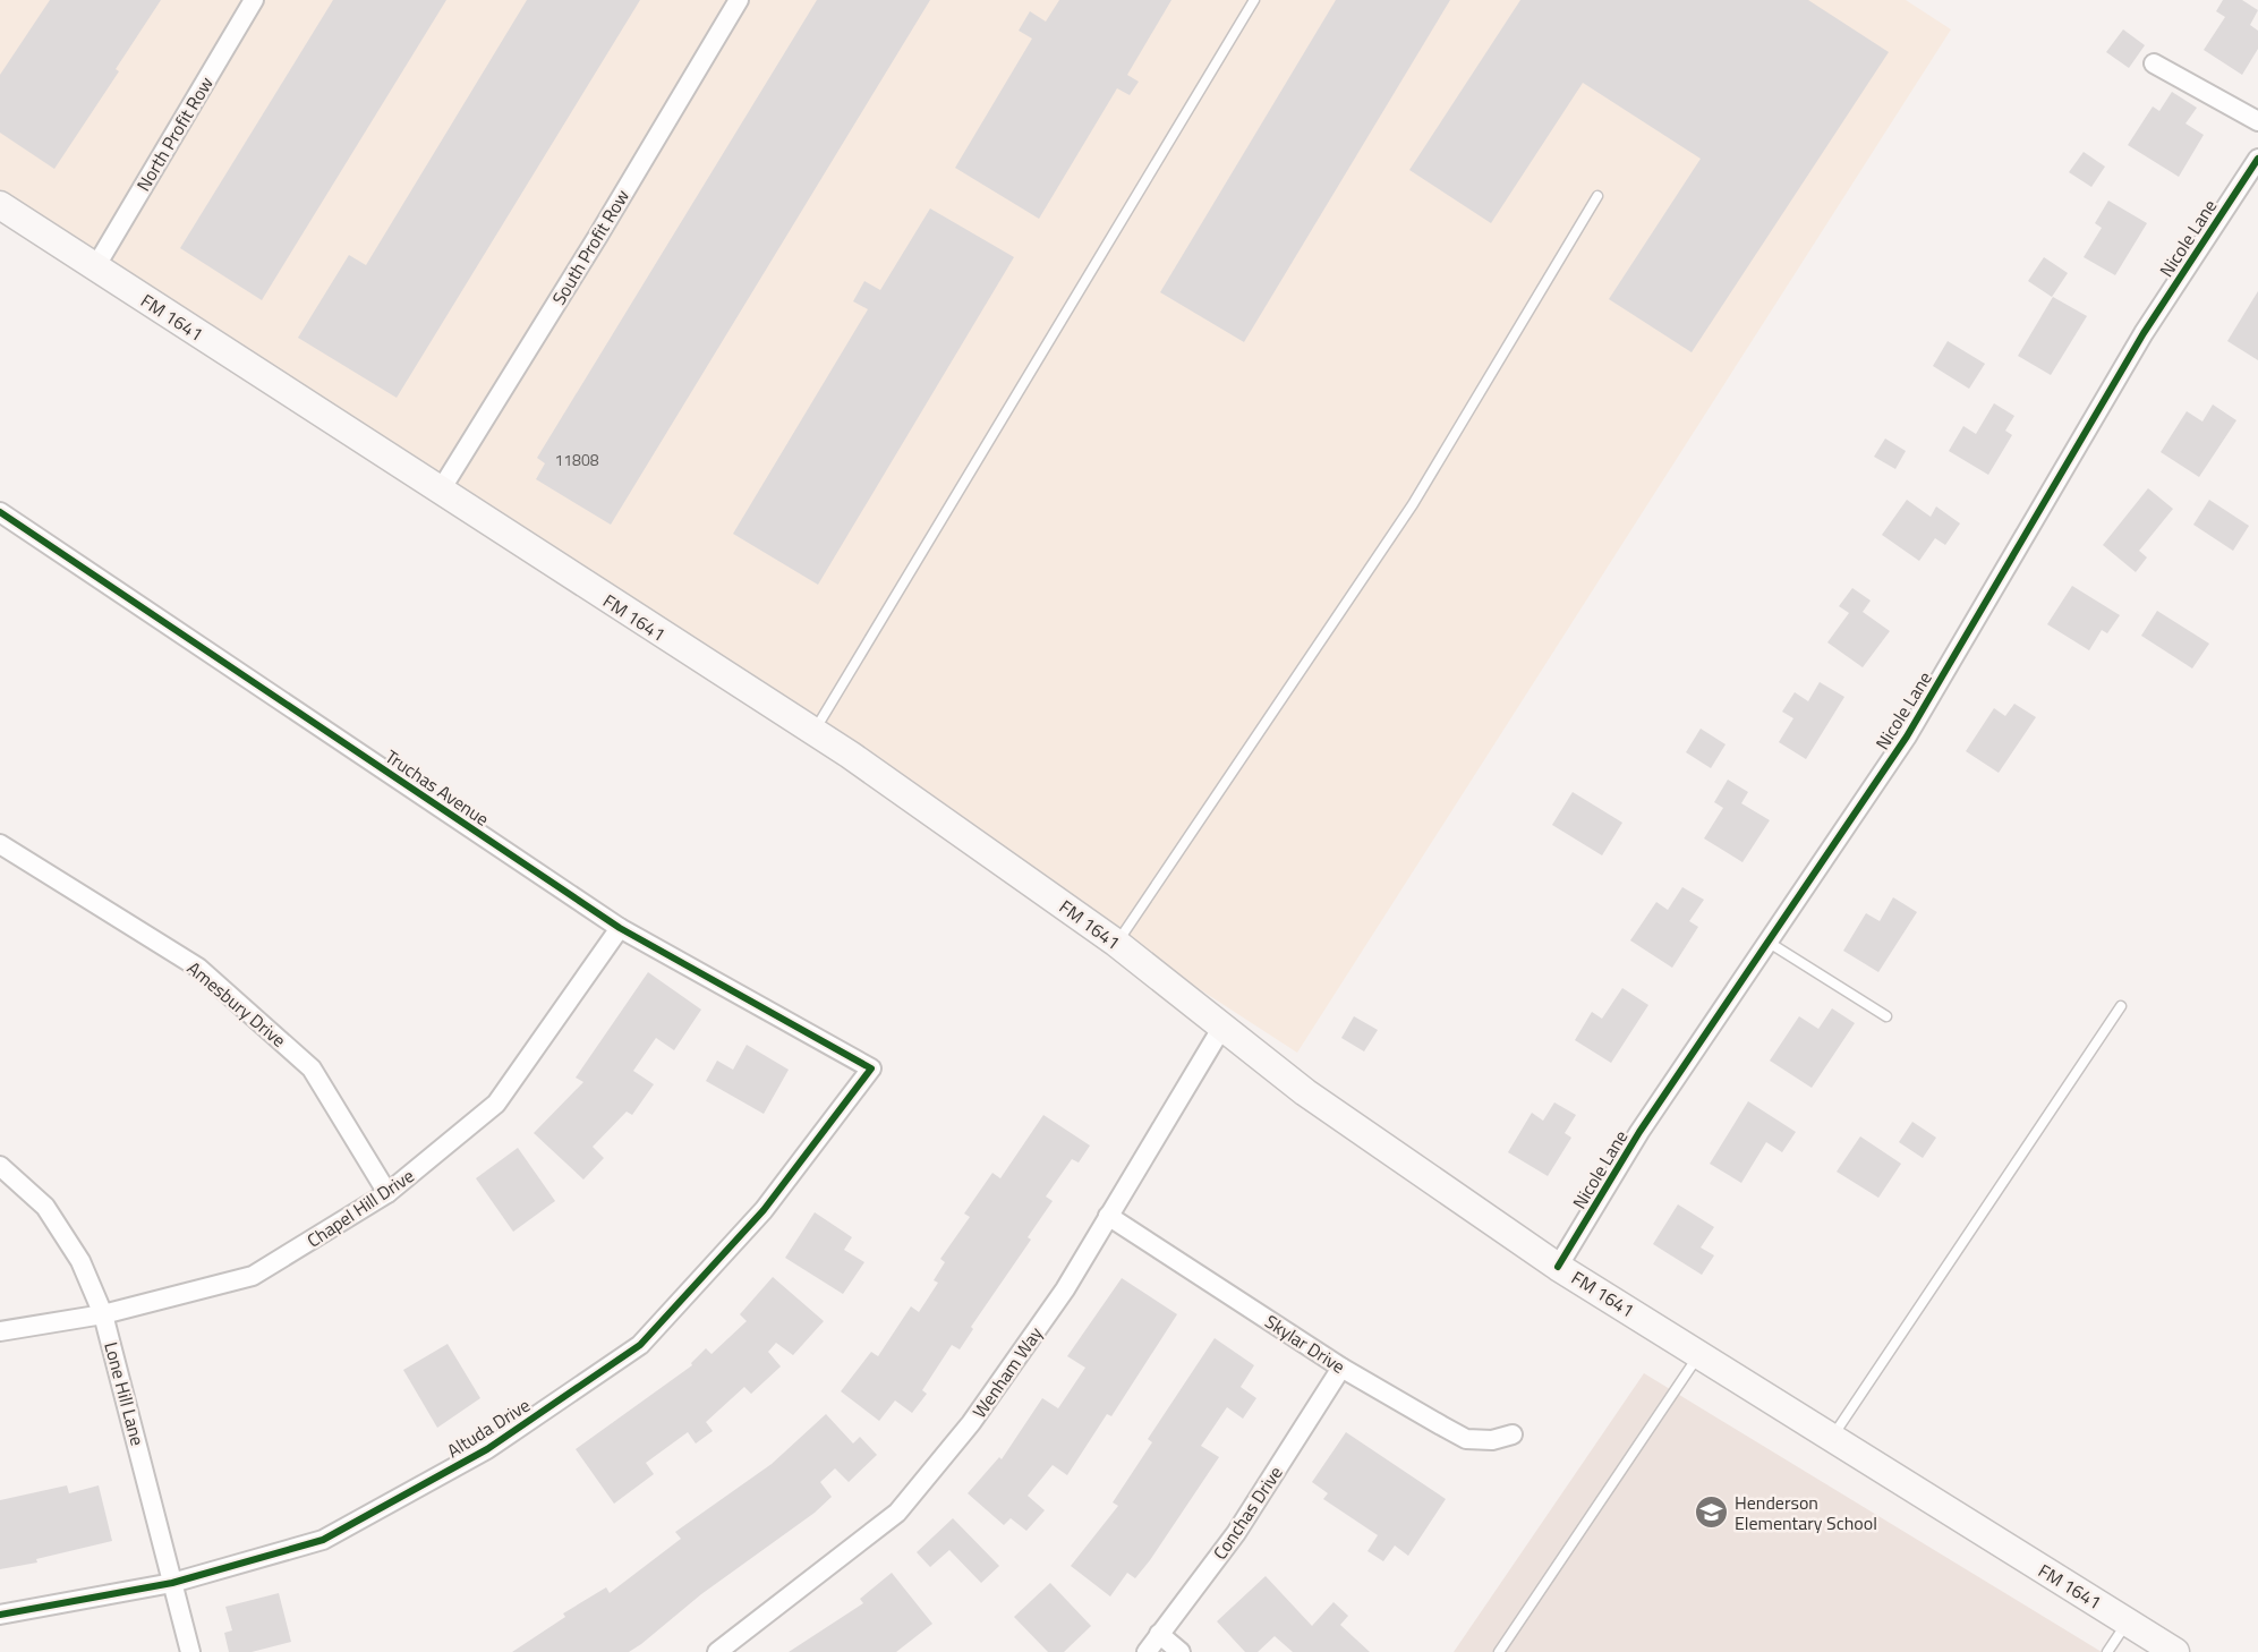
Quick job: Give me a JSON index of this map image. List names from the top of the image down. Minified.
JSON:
{"streets":{"main road":["FM 1641"],"street":["North Profit Row","Nicole Lane","South Profit Row","Truchas Avenue","Amesbury Drive","Chapel Hill Drive","Skylar Drive","Wenham Way","Lone Hill Lane","Altuda Drive","Conchas Drive"]},"crossings":[["North Profit Row","FM 1641"],["Nicole Lane","FM 1641"],["South Profit Row","FM 1641"],["FM 1641","Wenham Way"],["Truchas Avenue","Chapel Hill Drive"],["Truchas Avenue","Altuda Drive"],["Amesbury Drive","Chapel Hill Drive"],["Chapel Hill Drive","Lone Hill Lane"],["Skylar Drive","Wenham Way"],["Skylar Drive","Conchas Drive"],["Lone Hill Lane","Altuda Drive"]],"places":{"school or university":["Henderson Elementary School"]},"house_numbers":["11808"]}
